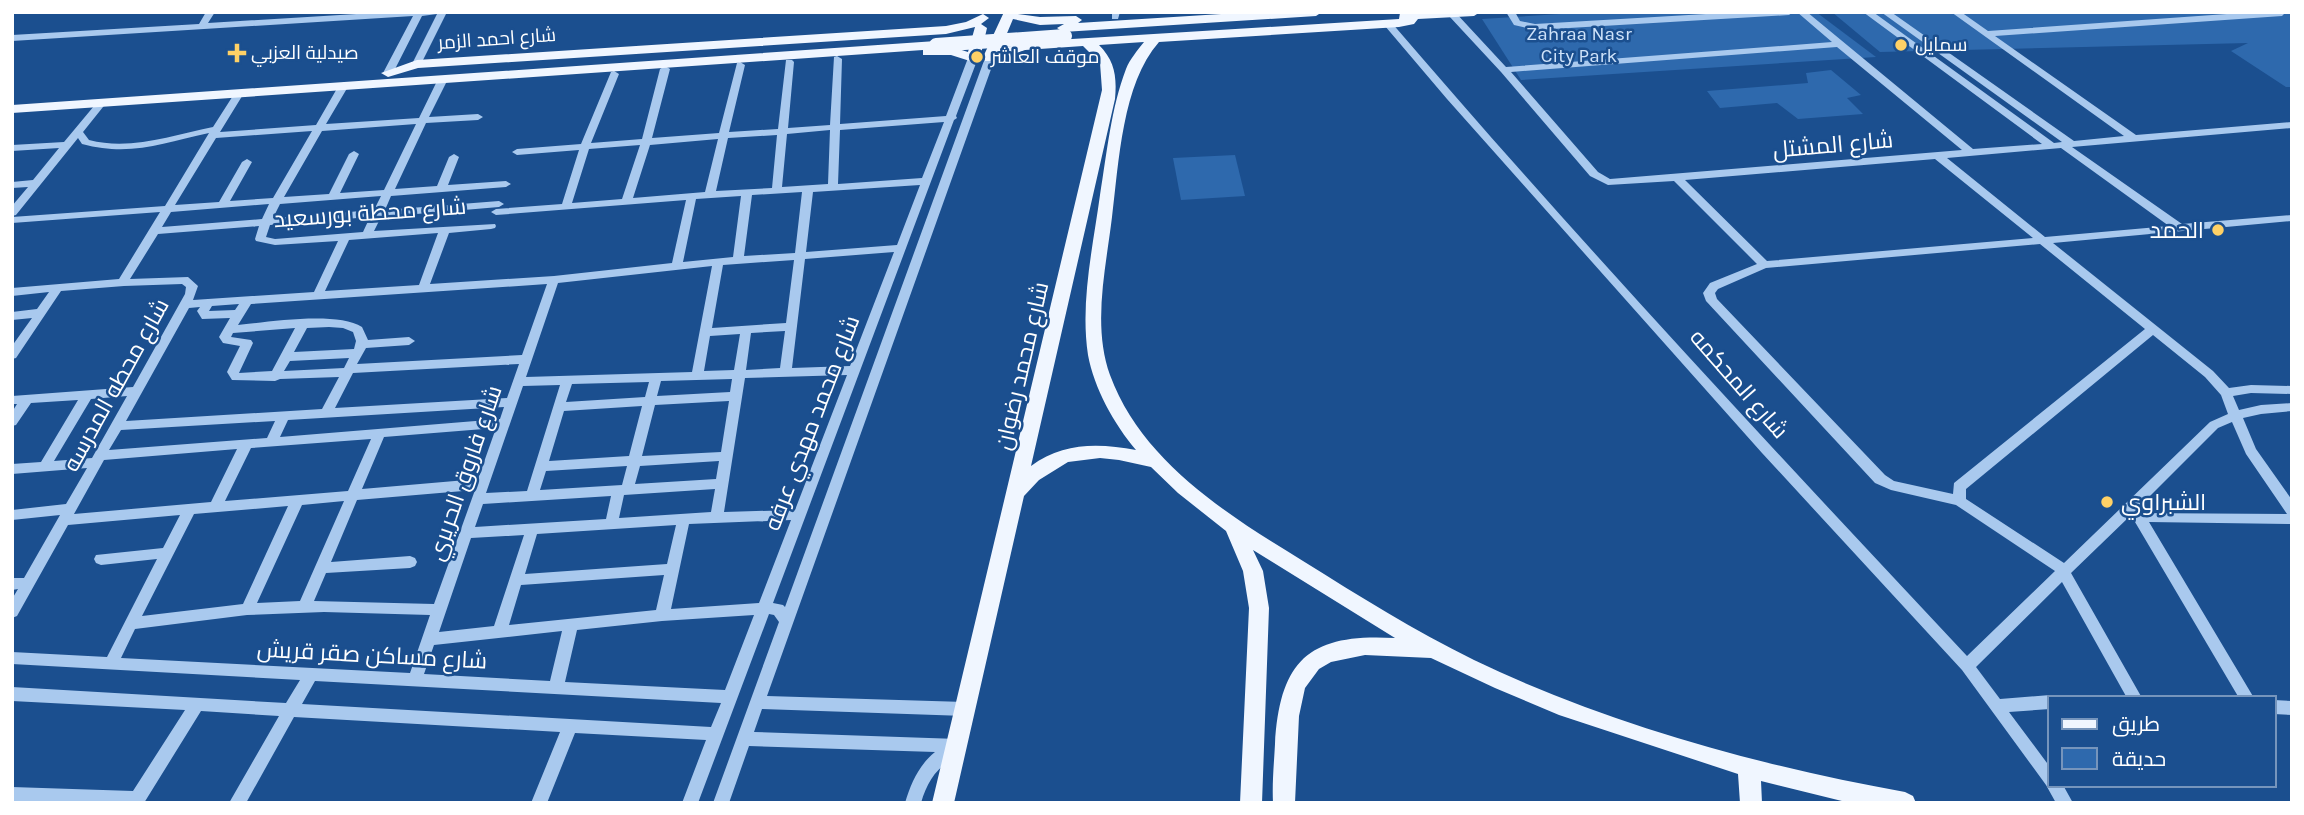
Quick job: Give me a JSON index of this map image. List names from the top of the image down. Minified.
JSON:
{"streets":{"main road":["شارع احمد الزمر","شارع محمد رضوان"],"street":["شارع المشتل","شارع محطة بورسعيد","شارع المحكمه","شارع محطه المدرسه","شارع محمد مهدي عرفه","شارع فاروق الحريري","شارع مساكن صقر قريش"]},"crossings":[["شارع احمد الزمر","شارع محطة بورسعيد"],["شارع احمد الزمر","شارع محطه المدرسه"],["شارع احمد الزمر","شارع محمد مهدي عرفه"],["شارع محمد مهدي عرفه","شارع مساكن صقر قريش"],["شارع فاروق الحريري","شارع مساكن صقر قريش"]],"parks":["Zahraa Nasr City Park"],"places":{"other":["سمايل","موقف العاشر","الحمد","الشبراوي"],"health":["صيدلية العزبي"]},"legend":["طريق","حديقة"]}
